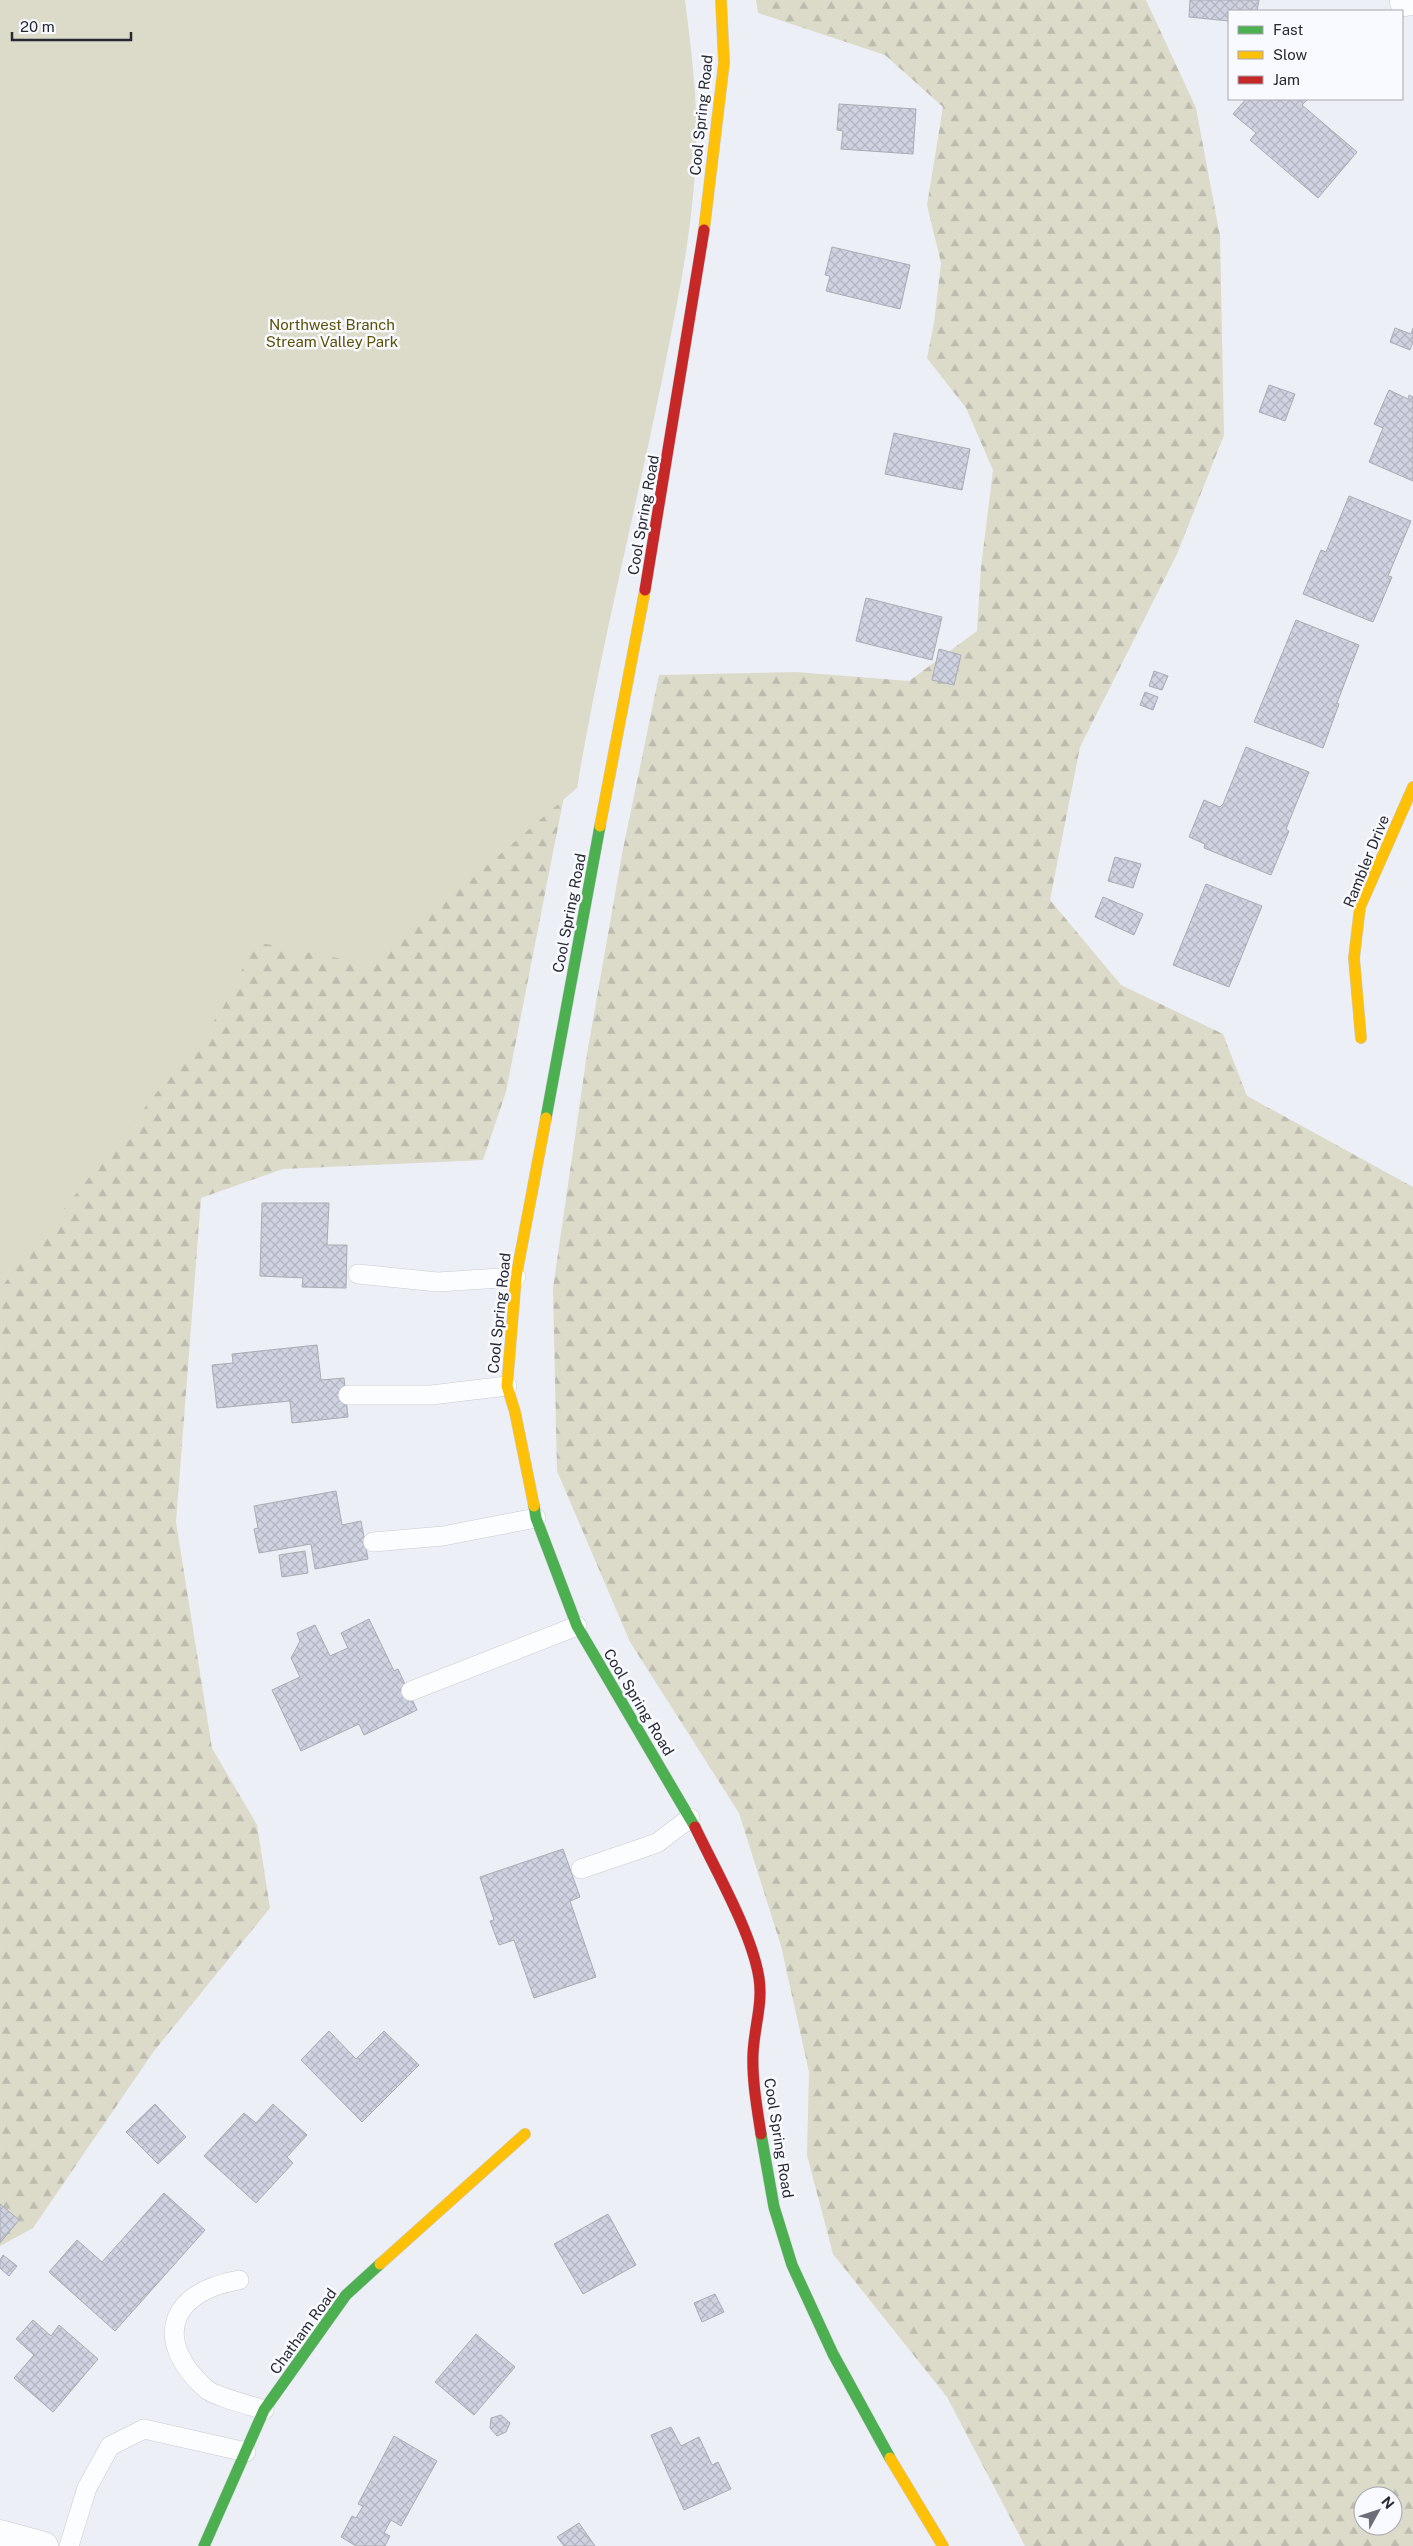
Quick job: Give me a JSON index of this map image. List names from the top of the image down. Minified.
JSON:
{"streets":{"street":["Cool Spring Road","Rambler Drive","Chatham Road"]},"parks":["Northwest Branch Stream Valley Park"],"legend":["Fast","Slow","Jam"],"scale_bar":"20 m","north":"top right"}
